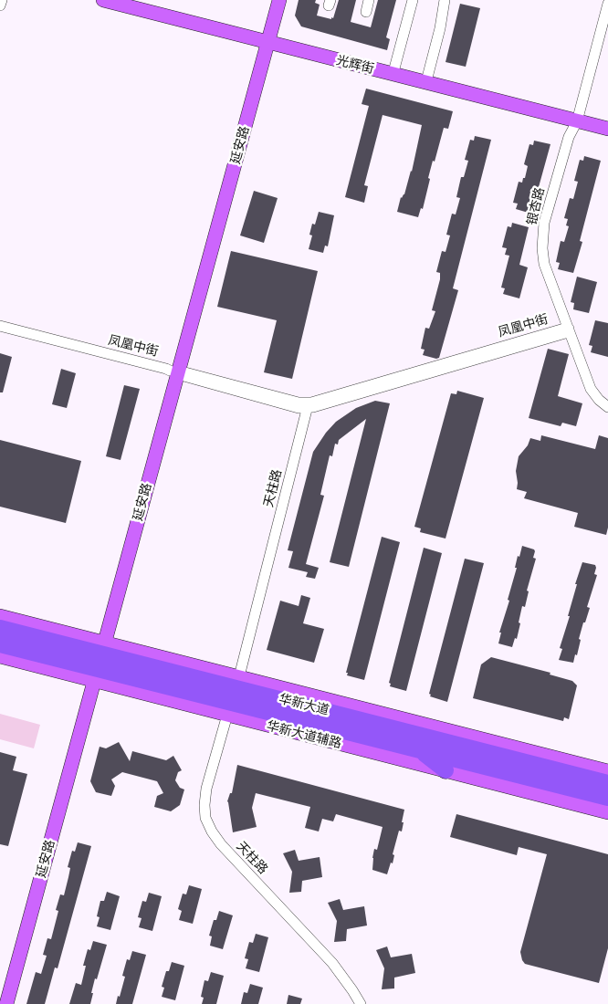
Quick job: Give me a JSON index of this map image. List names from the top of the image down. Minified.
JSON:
{"streets":{"highway":["华新大道"],"main road":["光辉街","延安路","华新大道辅路"],"street":["银杏路","凤凰中街","天柱路"]},"crossings":[["光辉街","延安路"],["光辉街","银杏路"],["延安路","凤凰中街"],["延安路","华新大道"],["延安路","华新大道辅路"],["银杏路","凤凰中街"],["凤凰中街","天柱路"],["天柱路","华新大道"],["天柱路","华新大道辅路"],["华新大道","华新大道辅路"]]}
